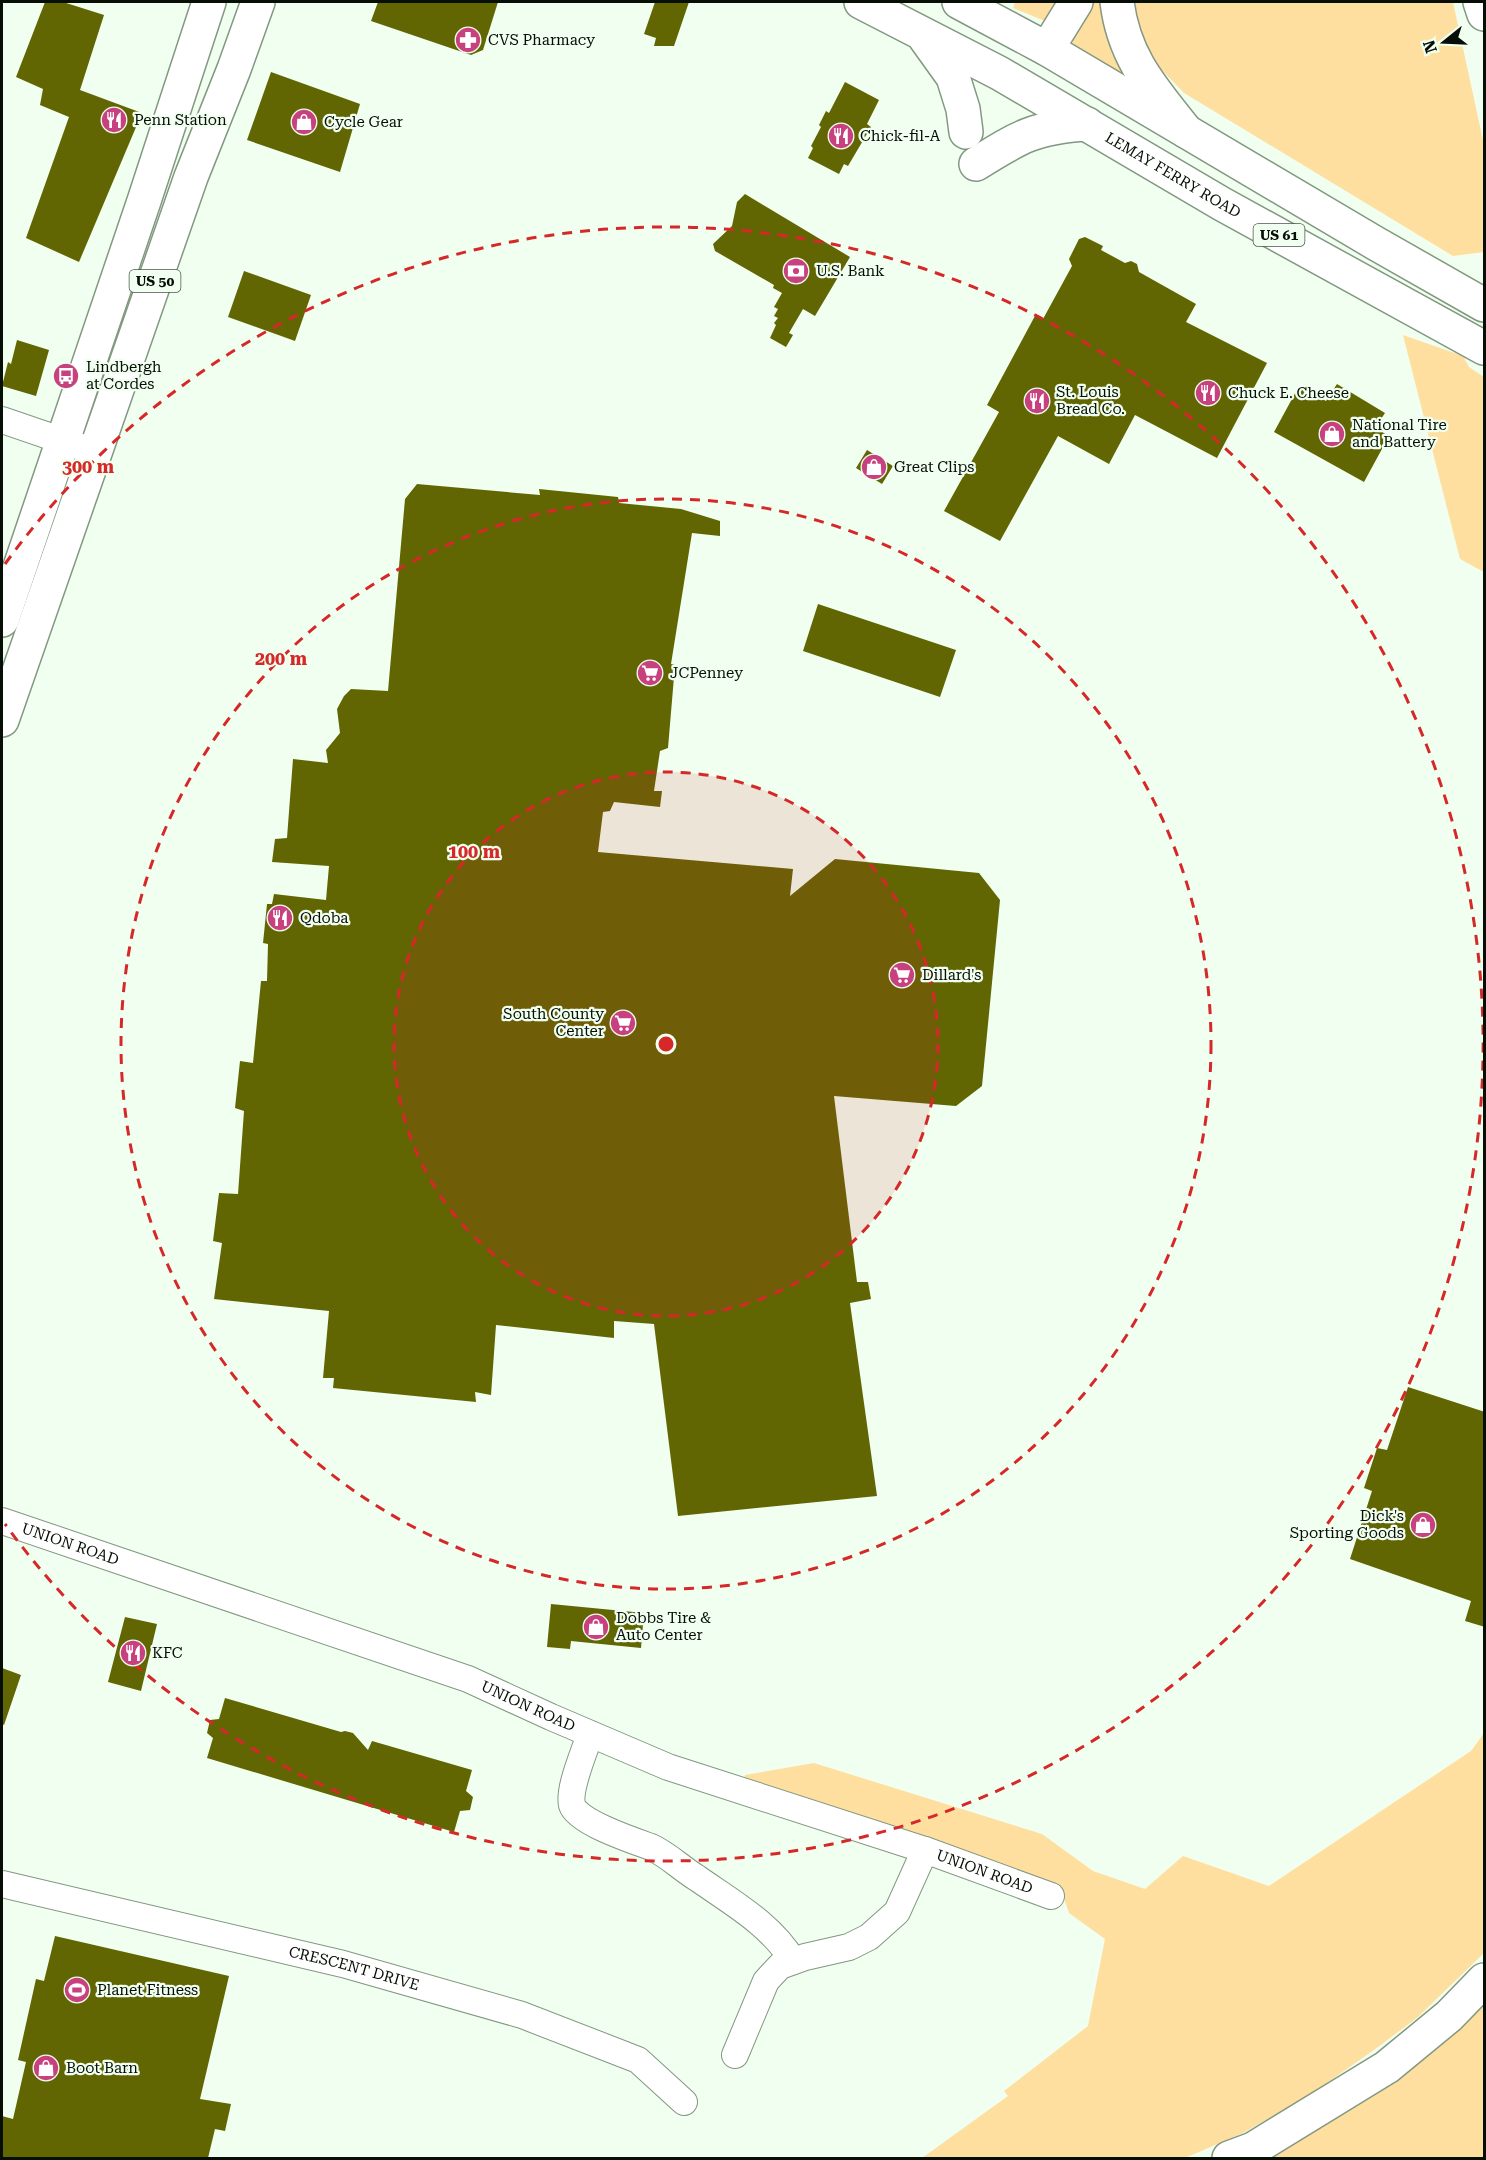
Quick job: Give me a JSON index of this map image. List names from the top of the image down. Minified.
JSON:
{"streets":{"main road":["LEMAY FERRY ROAD","US 61","US 50"],"street":["UNION ROAD","CRESCENT DRIVE"]},"places":{"pharmacy":["CVS Pharmacy"],"restaurant":["Penn Station","Chick-fil-A","Chuck E. Cheese","St. Louis Bread Co.","Qdoba","KFC"],"shop":["Cycle Gear","National Tire and Battery","Great Clips","Dick's Sporting Goods","Dobbs Tire & Auto Center","Boot Barn"],"bank":["U.S. Bank"],"bus stop":["Lindbergh at Cordes"],"supermarket":["JCPenney","Dillard's","South County Center"],"sports":["Planet Fitness"]},"north":"left","rings":["300 m","200 m","100 m"]}
